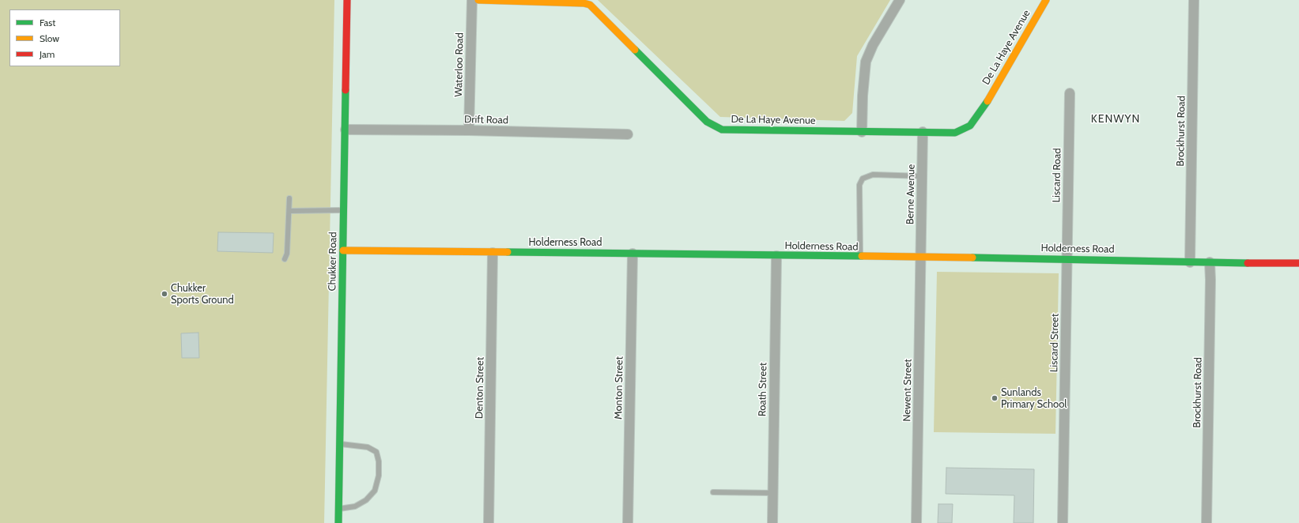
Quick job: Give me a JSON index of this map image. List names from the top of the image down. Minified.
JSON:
{"streets":{"street":["De La Haye Avenue","Waterloo Road","Drift Road","Brockhurst Road","Liscard Road","Berne Avenue","Holderness Road","Chukker Road","Liscard Street","Denton Street","Monton Street","Roath Street","Newent Street"]},"crossings":[["De La Haye Avenue","Berne Avenue"],["Waterloo Road","Drift Road"],["Drift Road","Chukker Road"],["Brockhurst Road","Holderness Road"],["Liscard Road","Holderness Road"],["Liscard Road","Liscard Street"],["Berne Avenue","Holderness Road"],["Berne Avenue","Newent Street"],["Holderness Road","Chukker Road"],["Holderness Road","Liscard Street"],["Holderness Road","Denton Street"],["Holderness Road","Monton Street"],["Holderness Road","Roath Street"],["Holderness Road","Newent Street"]],"districts":["KENWYN"],"places":["Chukker Sports Ground","Sunlands Primary School"],"legend":["Fast","Slow","Jam"]}
